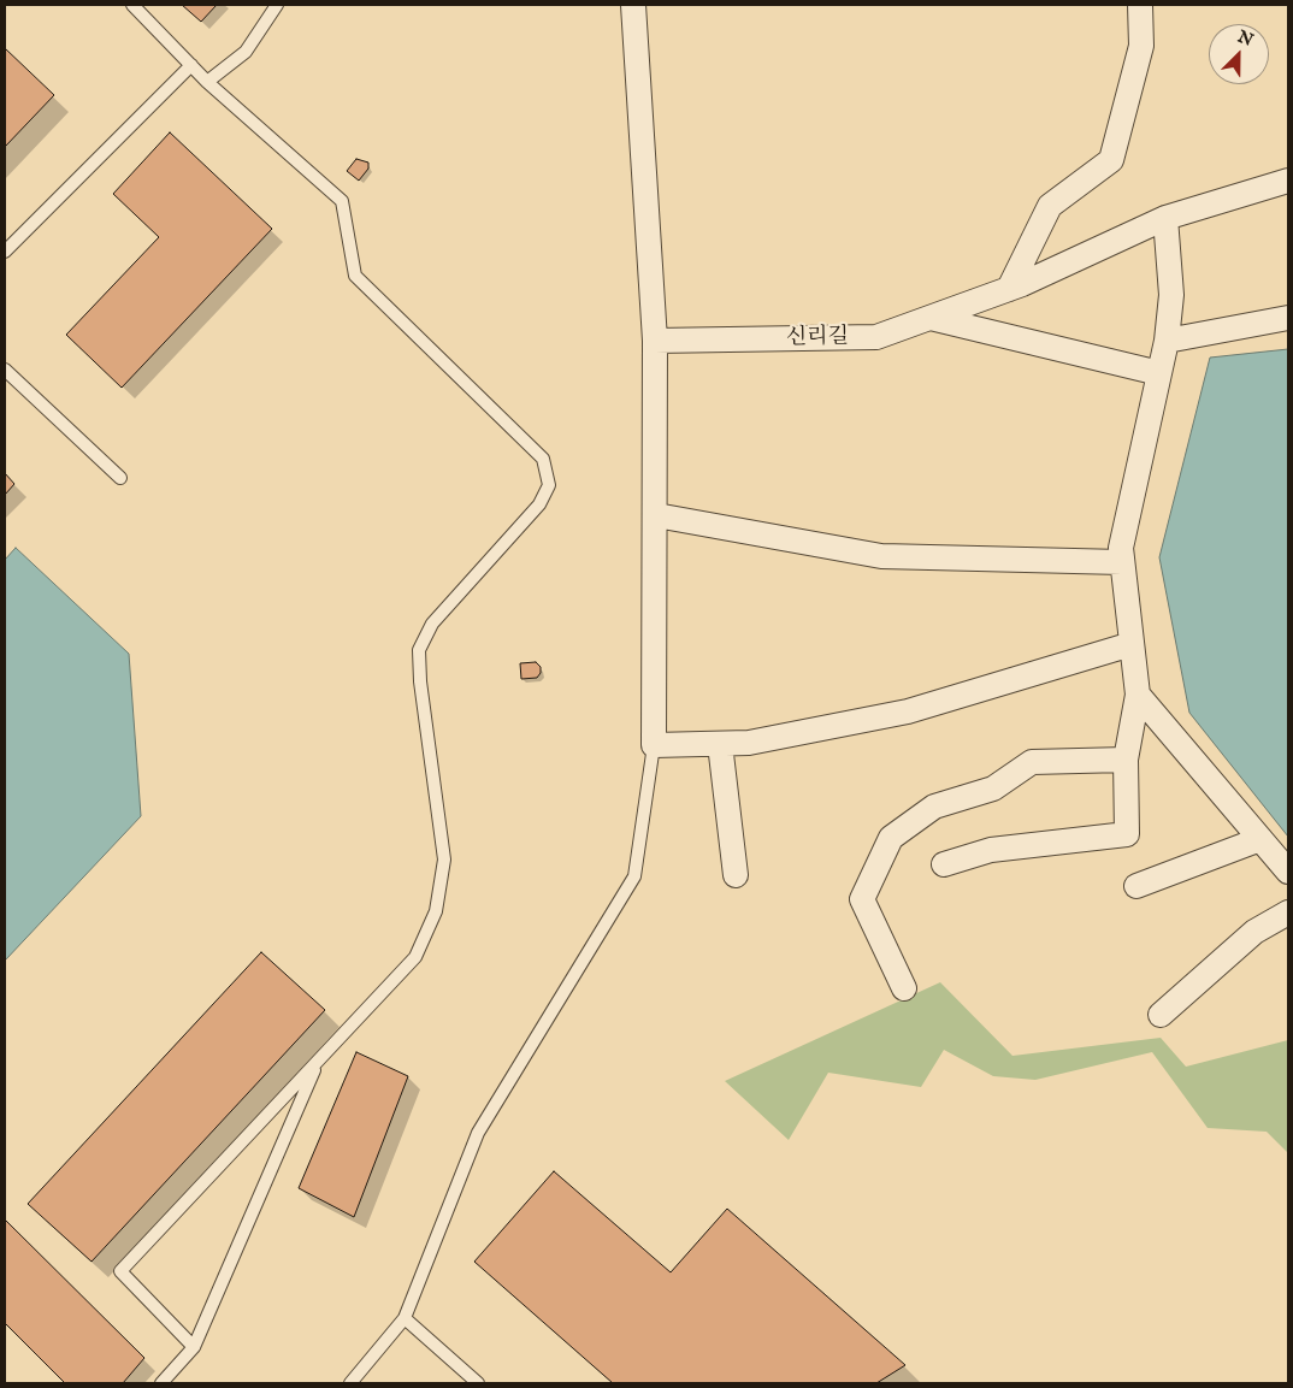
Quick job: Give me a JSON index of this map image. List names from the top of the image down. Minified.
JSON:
{"streets":{"street":["신리길"]},"north":"top right"}
